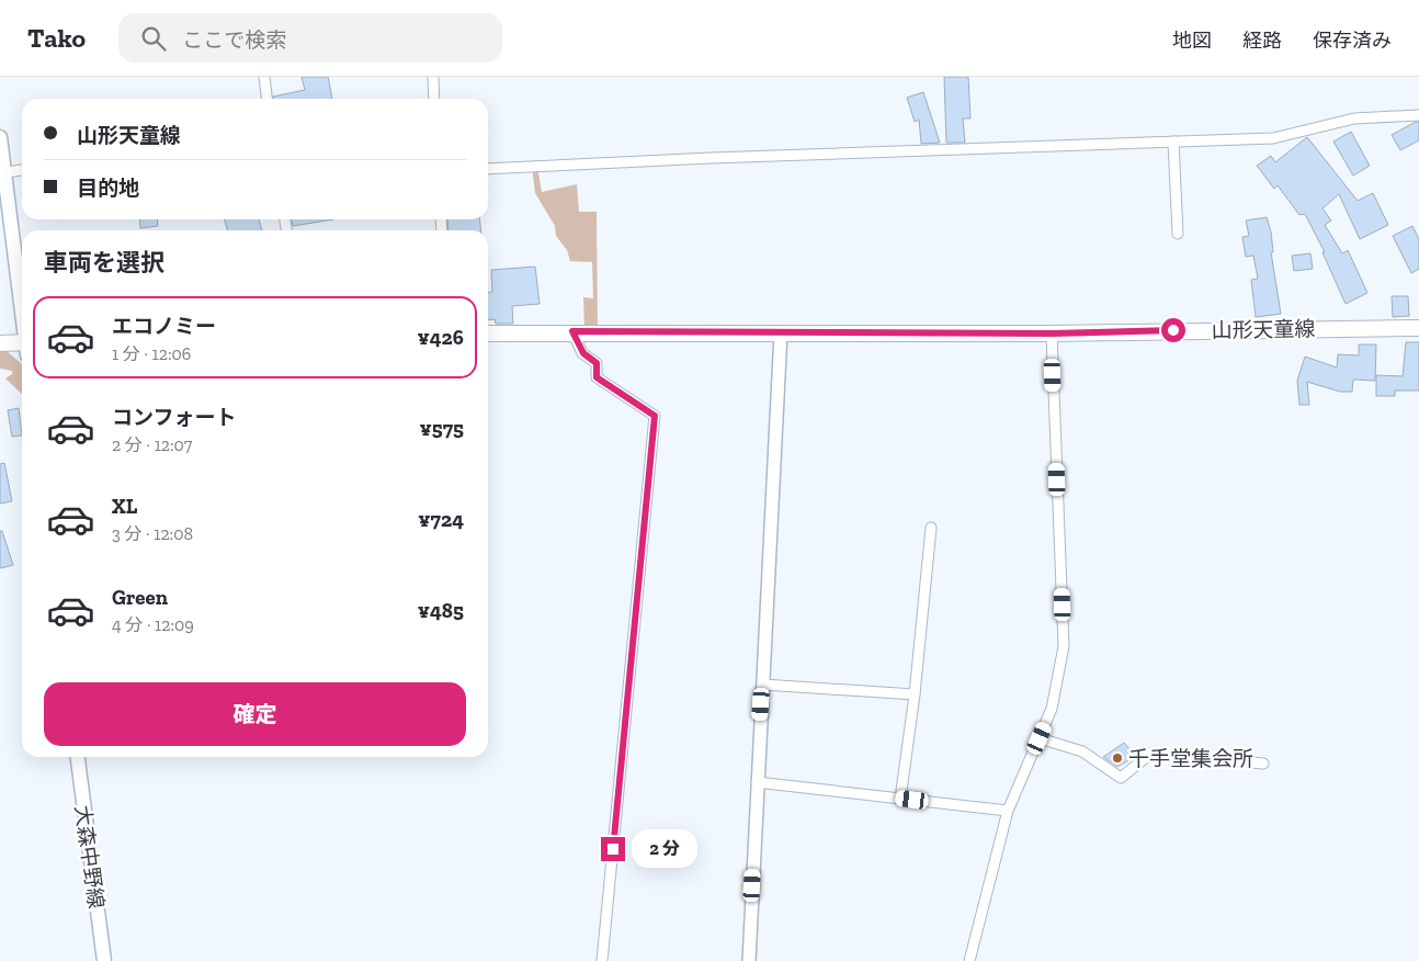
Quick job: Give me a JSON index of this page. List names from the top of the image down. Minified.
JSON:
{"streets":{"main road":["山形天童線","大森中野線"]},"places":["千手堂集会所"],"page":{"header":"Tako","search":"ここで検索","nav":["地図","経路","保存済み"],"banner":["山形天童線","目的地"],"heading":"車両を選択","list":[{"name":"エコノミー","note":"1 分 · 12:06","value":"¥426"},{"name":"コンフォート","note":"2 分 · 12:07","value":"¥575"},{"name":"XL","note":"3 分 · 12:08","value":"¥724"},{"name":"Green","note":"4 分 · 12:09","value":"¥485"}],"buttons":"確定","bubble":"2 分"}}
